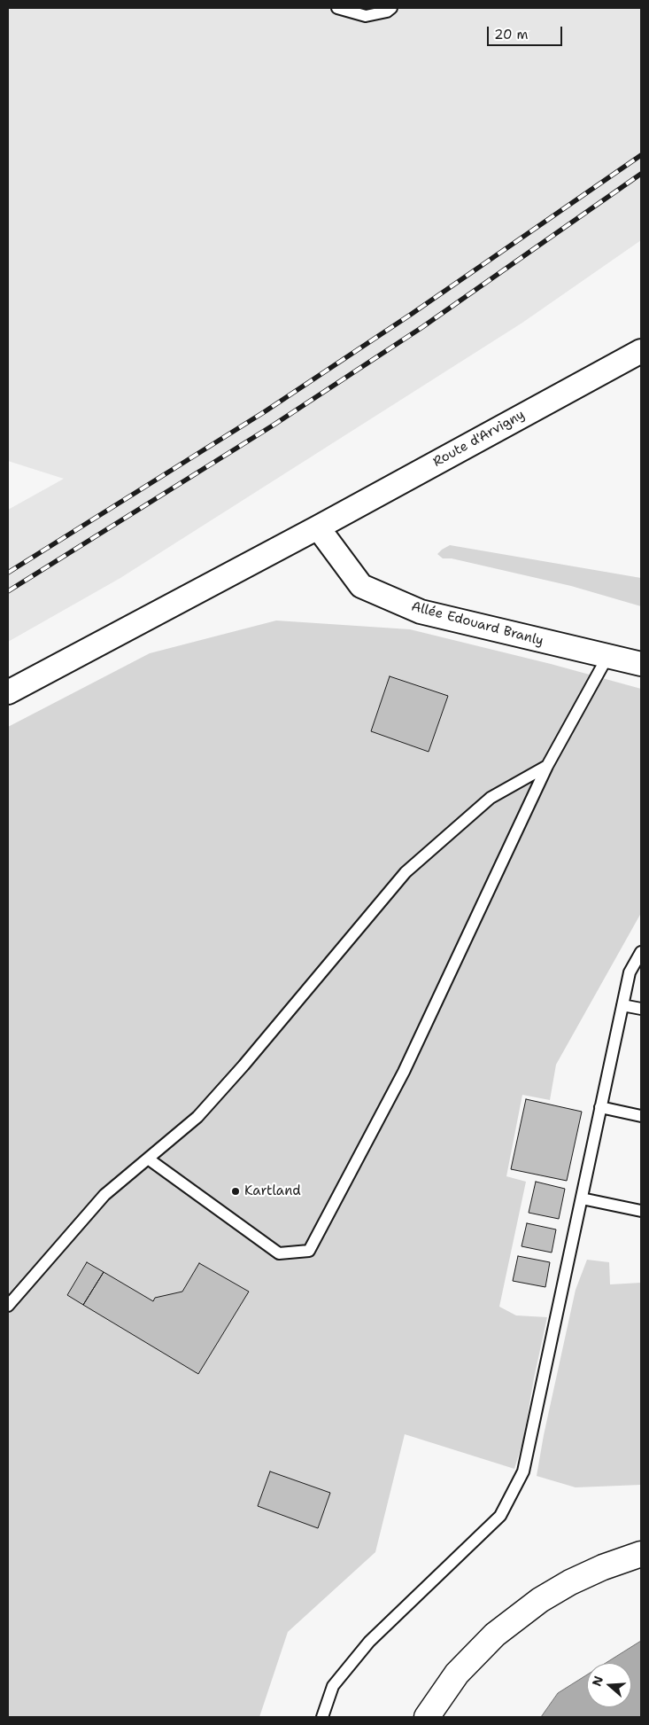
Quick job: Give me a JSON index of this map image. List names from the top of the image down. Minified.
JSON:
{"streets":{"street":["Route d'Arvigny","Allée Edouard Branly"]},"crossings":[["Route d'Arvigny","Allée Edouard Branly"]],"places":["Kartland"],"scale_bar":"20 m","north":"left"}
